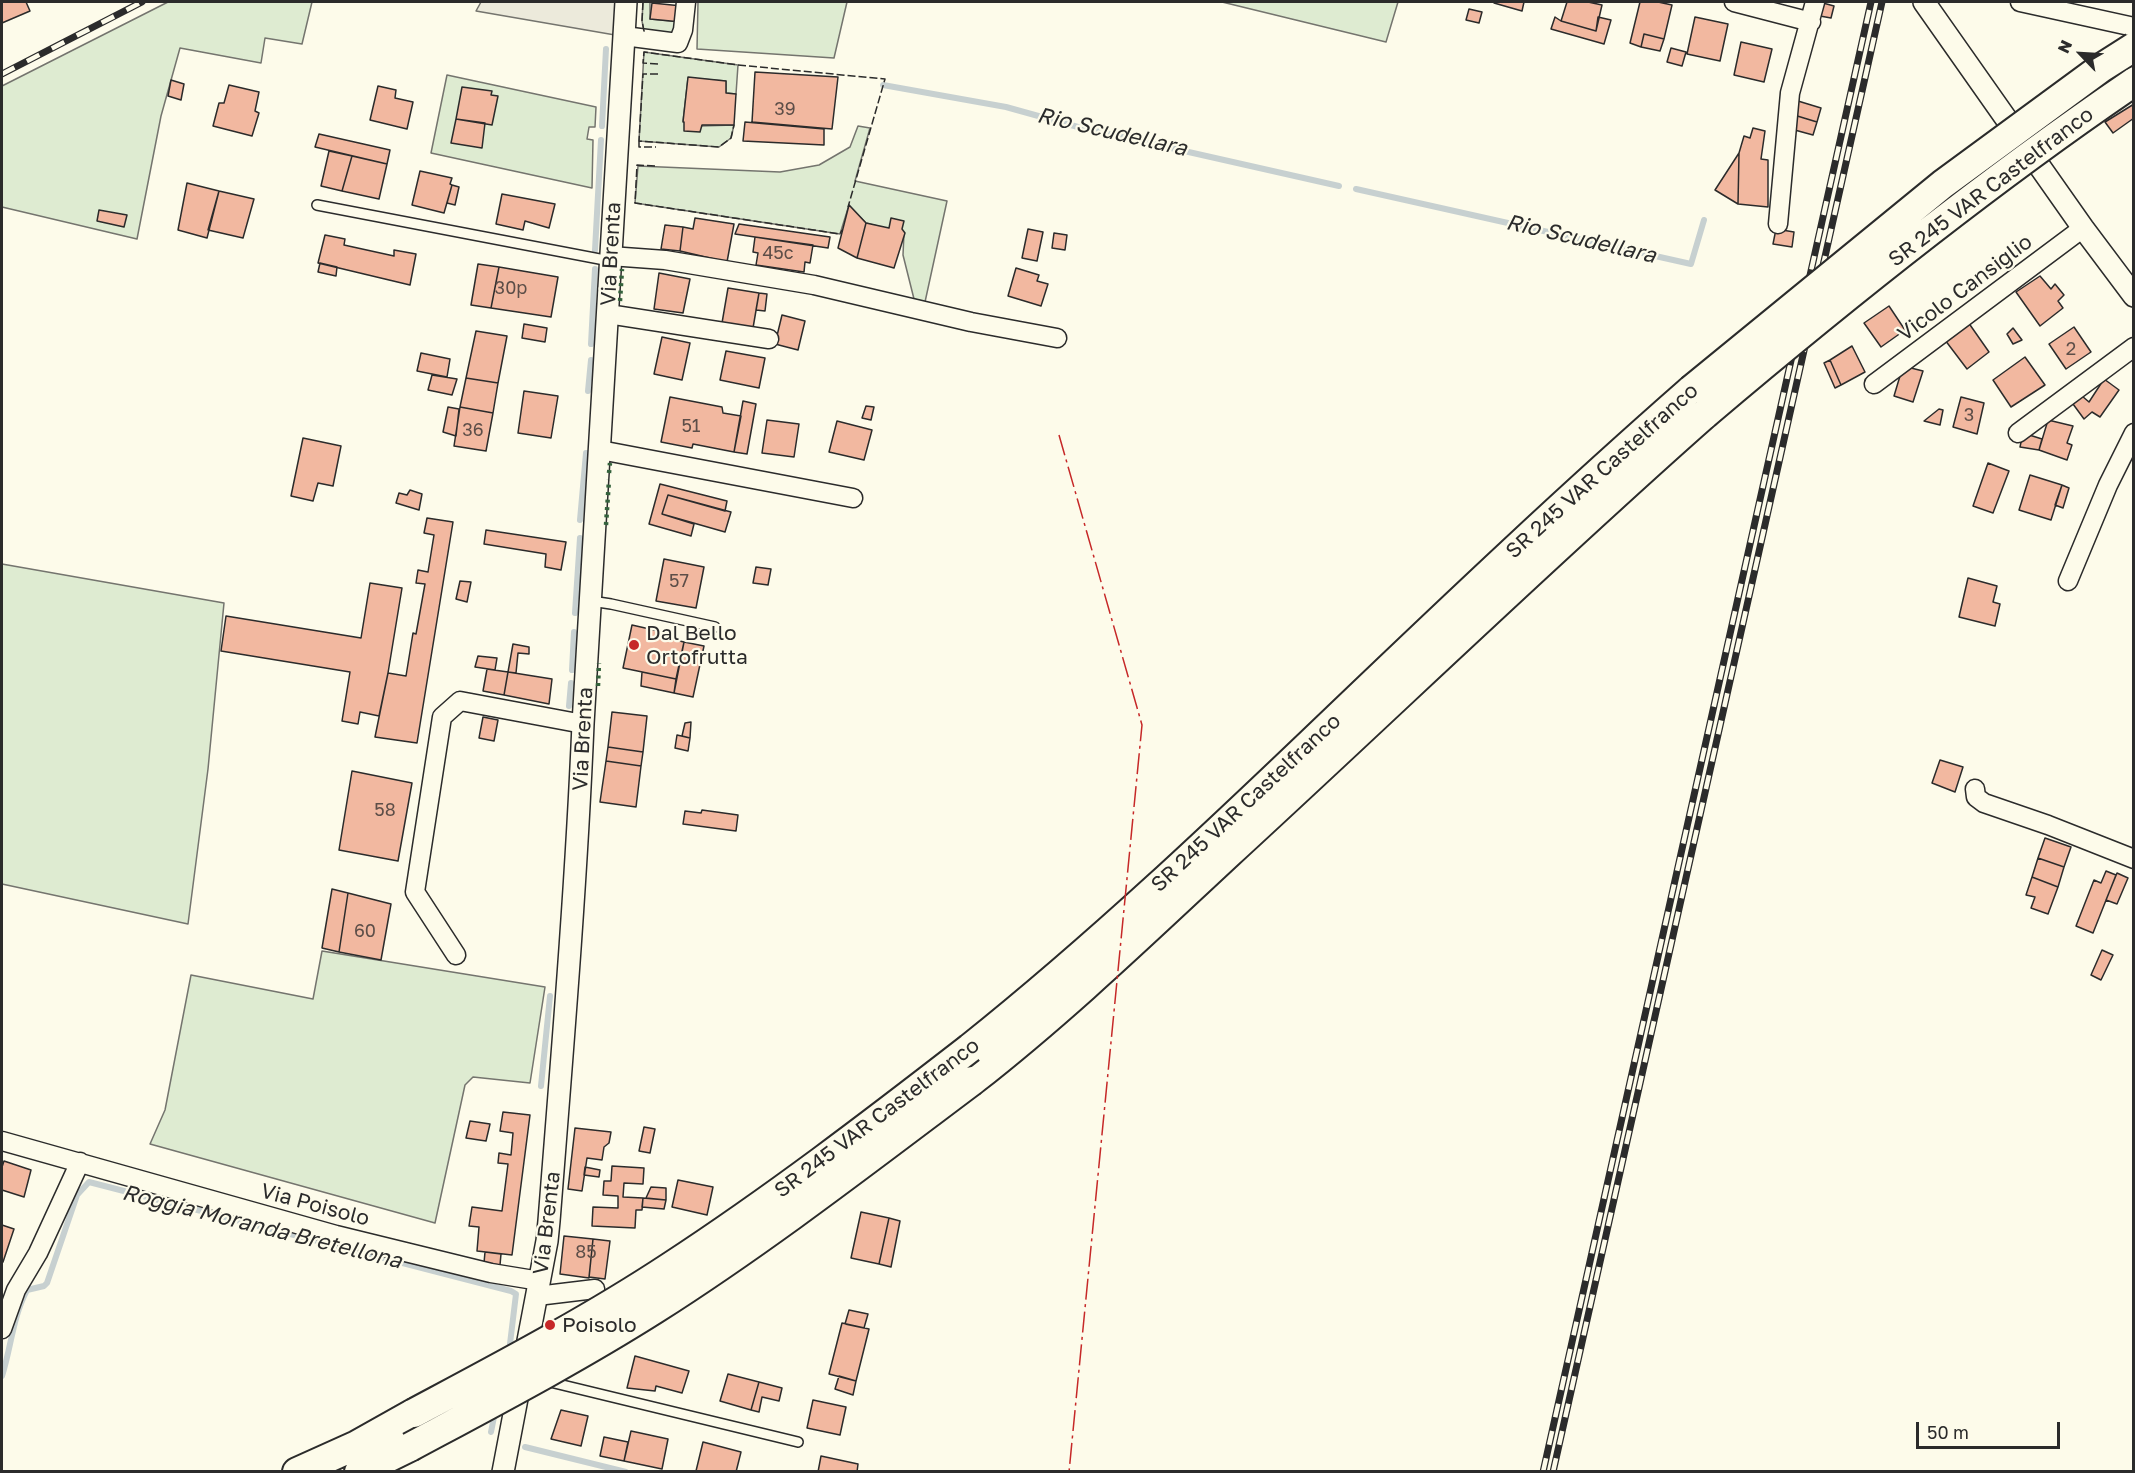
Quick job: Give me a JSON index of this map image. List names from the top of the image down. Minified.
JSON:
{"streets":{"highway":["SR 245 VAR Castelfranco"],"street":["Via Brenta","Vicolo Cansiglio","Via Poisolo"]},"crossings":[["Via Brenta","Via Poisolo"]],"water":["Rio Scudellara","Roggia Moranda Bretellona"],"places":["Dal Bello Ortofrutta","Poisolo"],"house_numbers":["39","45c","30p","2","3","51","36","57","58","60","85"],"scale_bar":"50 m","north":"top left"}
